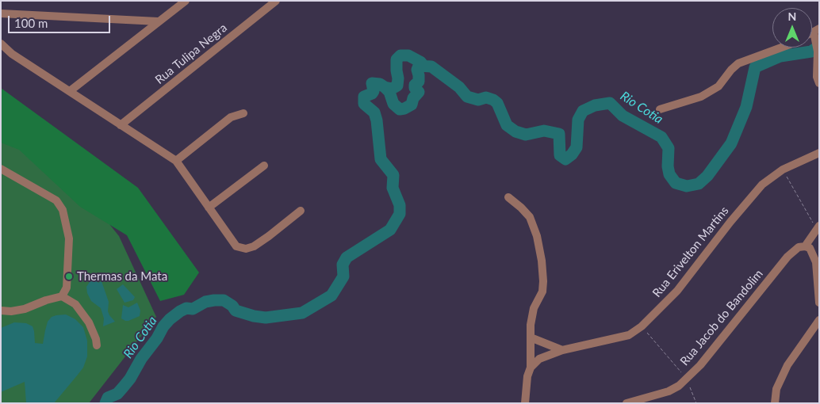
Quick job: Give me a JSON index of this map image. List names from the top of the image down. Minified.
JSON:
{"streets":{"street":["Rua Tulipa Negra","Rua Erivelton Martins","Rua Jacob do Bandolim"]},"water":["Rio Cotia"],"places":["Thermas da Mata"],"scale_bar":"100 m","north":"top"}
